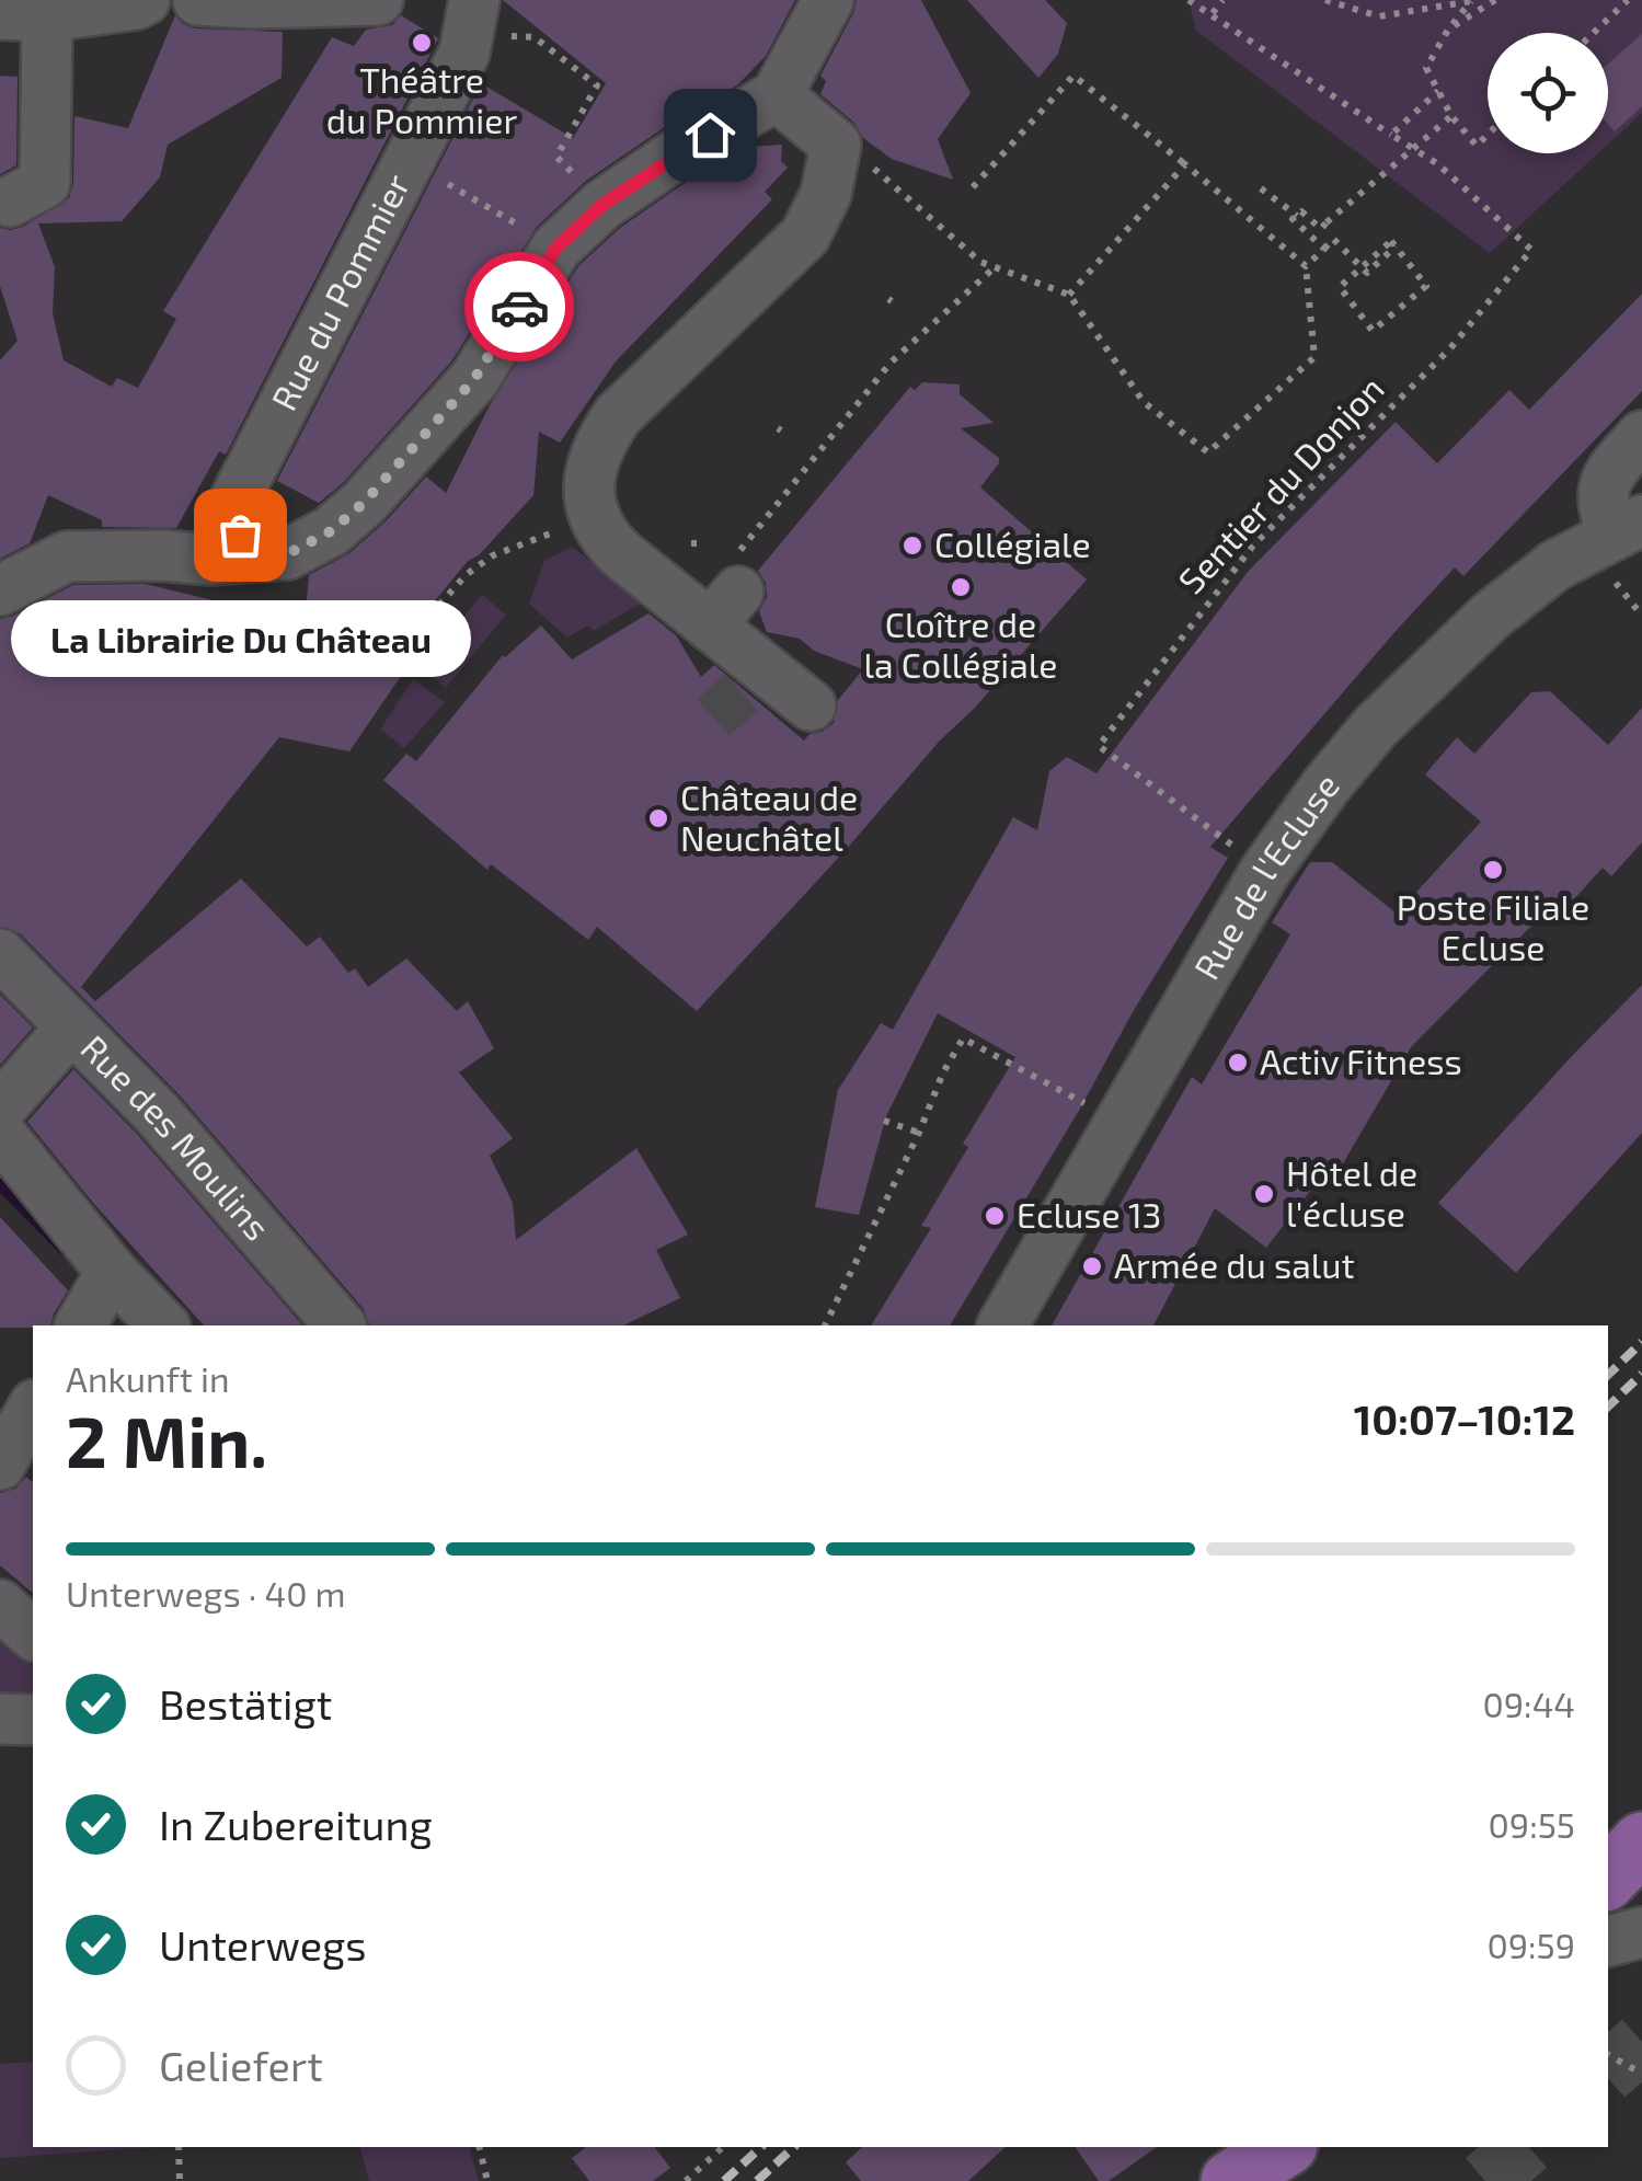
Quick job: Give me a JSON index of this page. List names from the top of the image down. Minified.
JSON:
{"streets":{"street":["Rue du Pommier","Rue de l'Ecluse","Rue des Moulins"],"path":["Sentier du Donjon"]},"crossings":[["Sentier du Donjon","Rue de l'Ecluse"]],"places":["Théâtre du Pommier","La Librairie Du Château","Collégiale","Cloître de la Collégiale","Château de Neuchâtel","Poste Filiale Ecluse","Activ Fitness","Hôtel de l'écluse","Ecluse 13","Armée du salut"],"page":{"bubble":"La Librairie Du Château","heading":["2 Min.","Ankunft in","10:07–10:12"],"bar":"Unterwegs · 40 m","list":[["Bestätigt","09:44"],["In Zubereitung","09:55"],["Unterwegs","09:59"],"Geliefert"]}}
